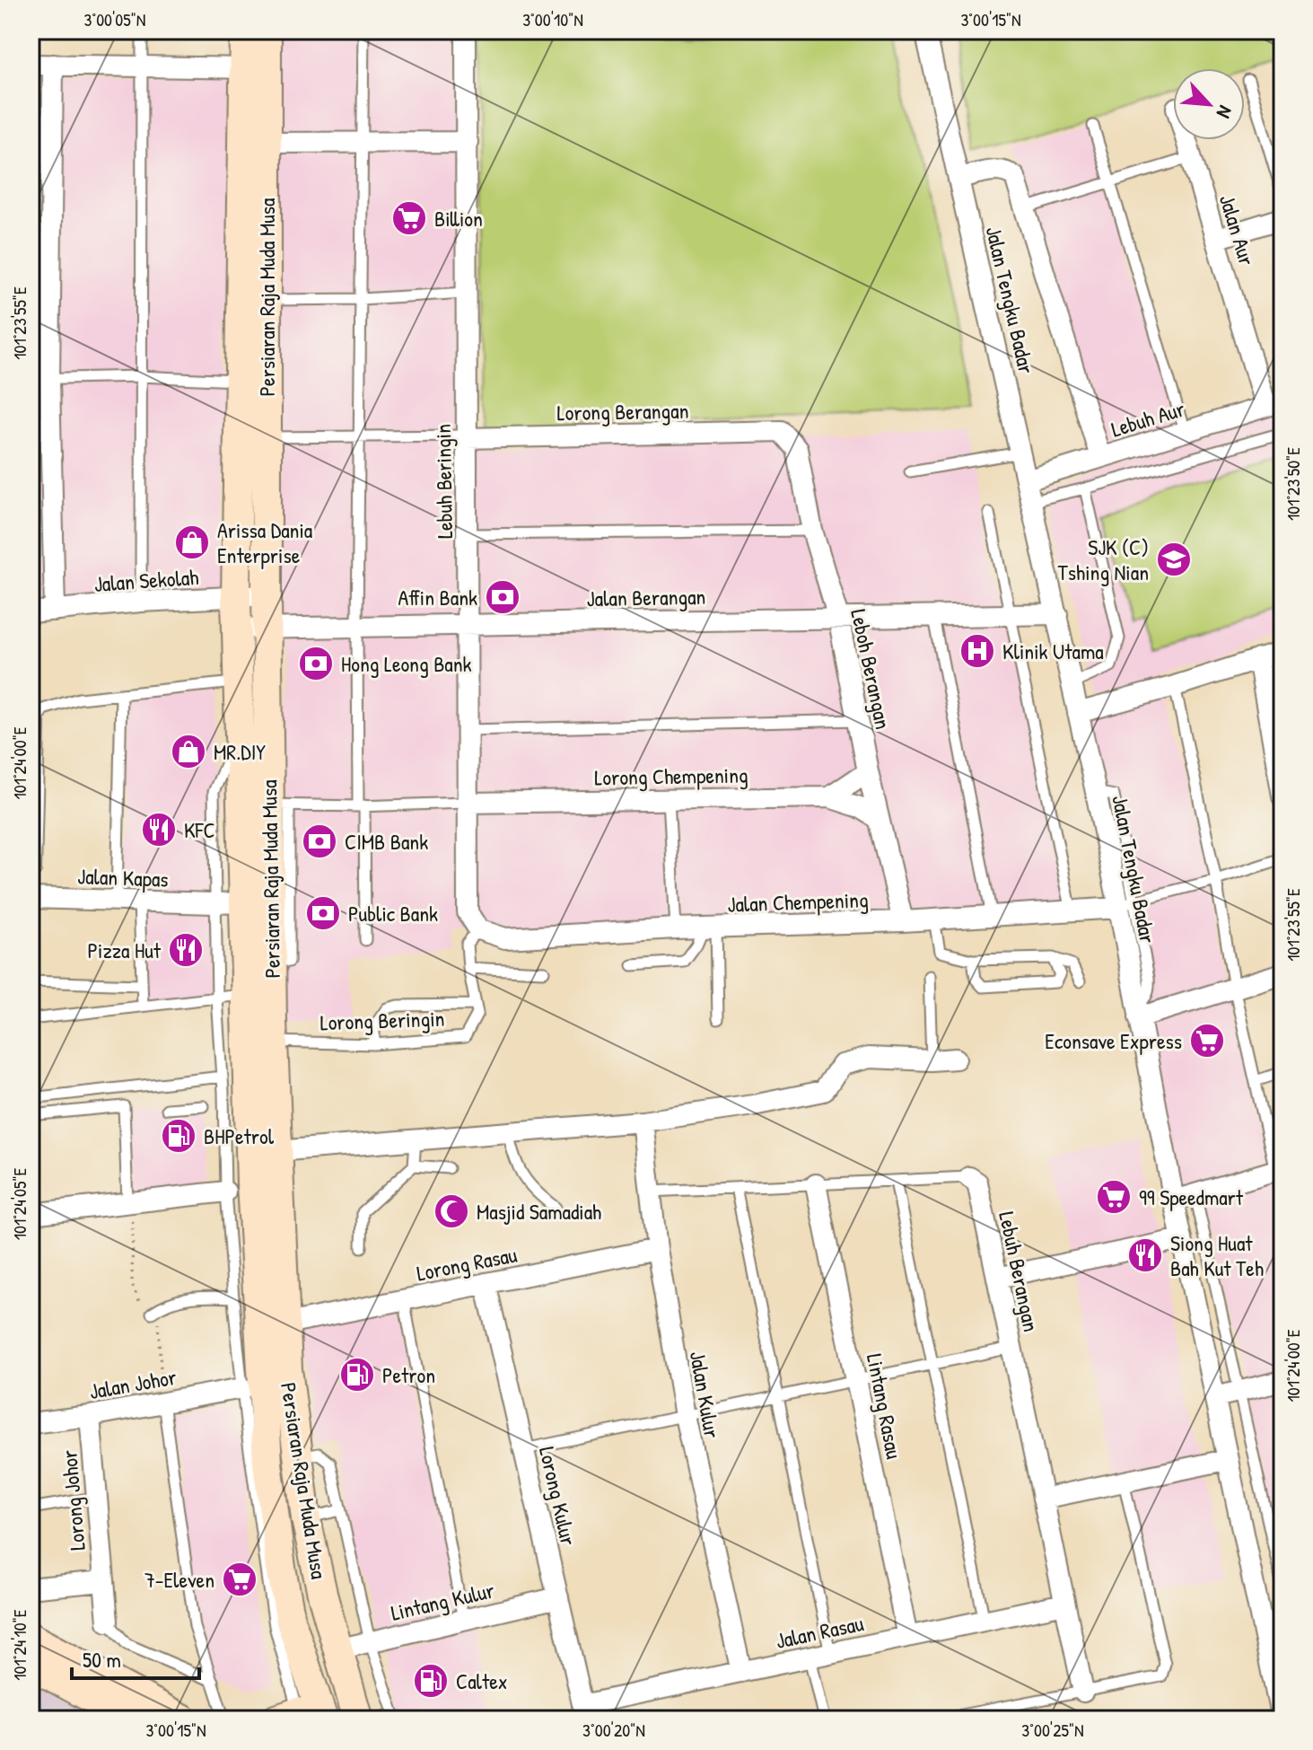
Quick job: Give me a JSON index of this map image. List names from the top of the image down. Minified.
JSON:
{"streets":{"main road":["Persiaran Raja Muda Musa"],"street":["Jalan Aur","Jalan Tengku Badar","Lorong Berangan","Lebuh Aur","Lebuh Beringin","Jalan Sekolah","Jalan Berangan","Leboh Berangan","Lorong Chempening","Jalan Kapas","Jalan Chempening","Lorong Rasau","Lebuh Berangan","Jalan Johor","Jalan Kulur","Lintang Rasau","Lorong Kulur","Lorong Johor","Lintang Kulur","Jalan Rasau"],"lane":["Lorong Beringin"]},"crossings":[["Jalan Aur","Lebuh Aur"],["Persiaran Raja Muda Musa","Jalan Sekolah"],["Persiaran Raja Muda Musa","Jalan Berangan"],["Persiaran Raja Muda Musa","Jalan Kapas"],["Persiaran Raja Muda Musa","Lorong Beringin"],["Persiaran Raja Muda Musa","Lorong Rasau"],["Persiaran Raja Muda Musa","Lintang Kulur"],["Jalan Tengku Badar","Lebuh Aur"],["Jalan Tengku Badar","Jalan Berangan"],["Jalan Tengku Badar","Jalan Chempening"],["Lorong Berangan","Lebuh Beringin"],["Lorong Berangan","Leboh Berangan"],["Lebuh Beringin","Jalan Berangan"],["Lebuh Beringin","Lorong Chempening"],["Lebuh Beringin","Jalan Chempening"],["Lebuh Beringin","Lorong Beringin"],["Jalan Berangan","Leboh Berangan"],["Leboh Berangan","Jalan Chempening"],["Jalan Chempening","Lorong Beringin"],["Lorong Rasau","Jalan Kulur"],["Lorong Rasau","Lorong Kulur"],["Lebuh Berangan","Jalan Kulur"],["Lebuh Berangan","Lintang Rasau"],["Lebuh Berangan","Jalan Rasau"],["Jalan Johor","Lorong Johor"],["Jalan Kulur","Jalan Rasau"],["Lintang Rasau","Jalan Rasau"],["Lorong Kulur","Lintang Kulur"],["Lorong Kulur","Jalan Rasau"]],"places":{"supermarket":["Billion","Econsave Express","99 Speedmart","7-Eleven"],"shop":["Arissa Dania Enterprise","MR.DIY"],"school or university":["SJK (C) Tshing Nian"],"bank":["Affin Bank","Hong Leong Bank","CIMB Bank","Public Bank"],"hospital":["Klinik Utama"],"restaurant":["KFC","Pizza Hut","Siong Huat Bah Kut Teh"],"fuel station":["BHPetrol","Petron","Caltex"],"mosque":["Masjid Samadiah"]},"scale_bar":"50 m","north":"bottom right","coordinates":["3°00'05\"N","3°00'10\"N","3°00'15\"N","101°23'55\"E","101°23'50\"E","101°24'00\"E","101°24'05\"E","101°24'10\"E","3°00'20\"N","3°00'25\"N"]}
